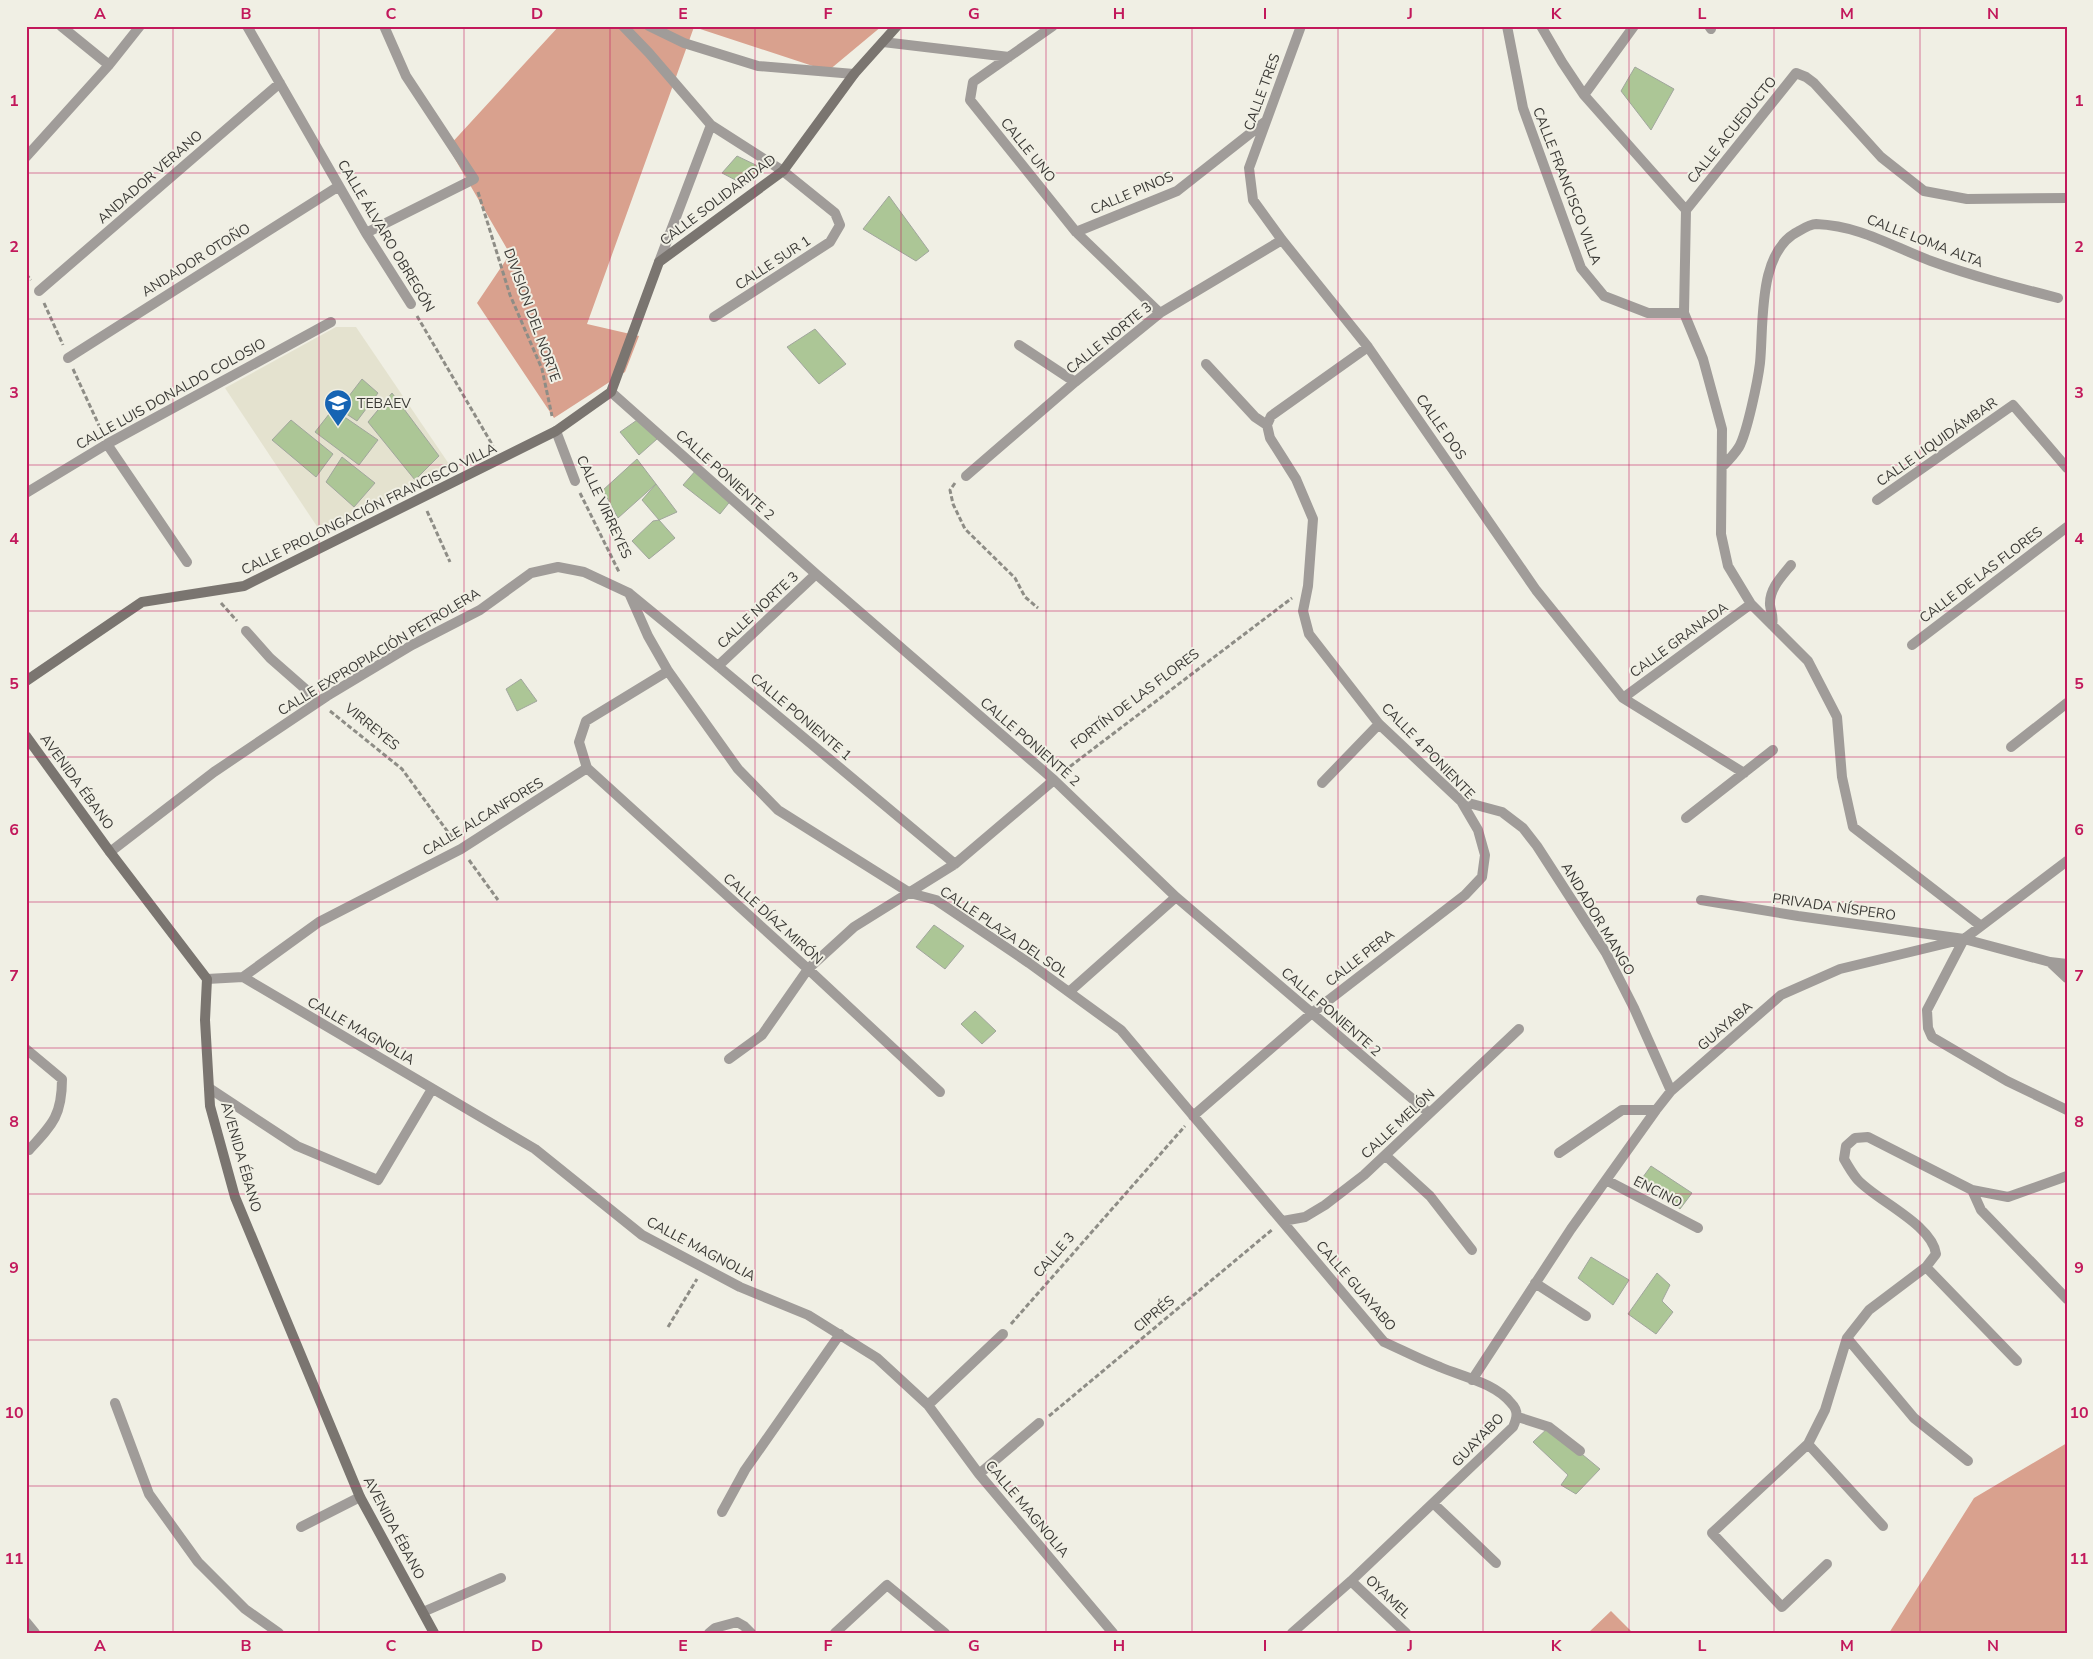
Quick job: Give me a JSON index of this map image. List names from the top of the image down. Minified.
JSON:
{"streets":{"main road":["CALLE SOLIDARIDAD","CALLE PROLONGACIÓN FRANCISCO VILLA","AVENIDA ÉBANO"],"street":["CALLE TRES","CALLE ACUEDUCTO","CALLE UNO","ANDADOR VERANO","CALLE FRANCISCO VILLA","CALLE PINOS","CALLE ÁLVARO OBREGÓN","CALLE LOMA ALTA","ANDADOR OTOÑO","CALLE SUR 1","CALLE NORTE 3","CALLE LUIS DONALDO COLOSIO","CALLE DOS","CALLE LIQUIDÁMBAR","CALLE PONIENTE 2","CALLE VIRREYES","CALLE DE LAS FLORES","CALLE GRANADA","CALLE EXPROPIACIÓN PETROLERA","CALLE PONIENTE 1","CALLE 4 PONIENTE","CALLE ALCANFORES","PRIVADA NÍSPERO","CALLE DÍAZ MIRÓN","ANDADOR MANGO","CALLE PLAZA DEL SOL","CALLE PERA","GUAYABA","CALLE MAGNOLIA","CALLE MELÓN","ENCINO","CALLE GUAYABO","GUAYABO","OYAMEL"],"path":["DIVISION DEL NORTE","FORTÍN DE LAS FLORES","VIRREYES","CALLE 3","CIPRÉS"]},"crossings":[["CALLE TRES","CALLE PINOS"],["CALLE TRES","CALLE DOS"],["CALLE UNO","CALLE PINOS"],["CALLE UNO","CALLE NORTE 3"],["ANDADOR VERANO","CALLE ÁLVARO OBREGÓN"],["CALLE SOLIDARIDAD","CALLE SUR 1"],["CALLE SOLIDARIDAD","CALLE PONIENTE 2"],["CALLE SOLIDARIDAD","CALLE PROLONGACIÓN FRANCISCO VILLA"],["CALLE ÁLVARO OBREGÓN","ANDADOR OTOÑO"],["CALLE ÁLVARO OBREGÓN","CALLE PROLONGACIÓN FRANCISCO VILLA"],["DIVISION DEL NORTE","CALLE VIRREYES"],["DIVISION DEL NORTE","CALLE PROLONGACIÓN FRANCISCO VILLA"],["CALLE NORTE 3","CALLE DOS"],["CALLE NORTE 3","CALLE PONIENTE 2"],["CALLE NORTE 3","CALLE PONIENTE 1"],["CALLE DOS","CALLE GRANADA"],["CALLE PONIENTE 2","CALLE PROLONGACIÓN FRANCISCO VILLA"],["CALLE PONIENTE 2","FORTÍN DE LAS FLORES"],["CALLE PONIENTE 2","CALLE PERA"],["CALLE PONIENTE 2","CALLE MELÓN"],["CALLE VIRREYES","CALLE PROLONGACIÓN FRANCISCO VILLA"],["CALLE VIRREYES","CALLE EXPROPIACIÓN PETROLERA"],["CALLE VIRREYES","CALLE PONIENTE 1"],["CALLE VIRREYES","CALLE PLAZA DEL SOL"],["CALLE EXPROPIACIÓN PETROLERA","CALLE PONIENTE 1"],["CALLE EXPROPIACIÓN PETROLERA","VIRREYES"],["CALLE EXPROPIACIÓN PETROLERA","AVENIDA ÉBANO"],["CALLE EXPROPIACIÓN PETROLERA","CALLE PLAZA DEL SOL"],["FORTÍN DE LAS FLORES","CALLE 4 PONIENTE"],["CALLE PONIENTE 1","CALLE PLAZA DEL SOL"],["VIRREYES","CALLE ALCANFORES"],["CALLE 4 PONIENTE","ANDADOR MANGO"],["CALLE 4 PONIENTE","CALLE PERA"],["CALLE ALCANFORES","CALLE DÍAZ MIRÓN"],["CALLE ALCANFORES","CALLE MAGNOLIA"],["PRIVADA NÍSPERO","GUAYABA"],["ANDADOR MANGO","GUAYABA"],["CALLE PLAZA DEL SOL","CALLE PERA"],["CALLE PLAZA DEL SOL","CALLE MELÓN"],["CALLE PLAZA DEL SOL","CALLE 3"],["CALLE PLAZA DEL SOL","CALLE GUAYABO"],["CALLE PLAZA DEL SOL","CIPRÉS"],["CALLE PERA","CALLE 3"],["GUAYABA","ENCINO"],["GUAYABA","CALLE GUAYABO"],["GUAYABA","GUAYABO"],["CALLE MELÓN","CALLE GUAYABO"],["CALLE MELÓN","CIPRÉS"],["CALLE GUAYABO","CIPRÉS"],["CALLE GUAYABO","GUAYABO"],["GUAYABO","OYAMEL"]],"places":{"school or university":["TEBAEV"]},"grid":{"columns":["A","B","C","D","E","F","G","H","I","J","K","L","M","N"],"rows":["1","2","3","4","5","6","7","8","9","10","11"]}}
